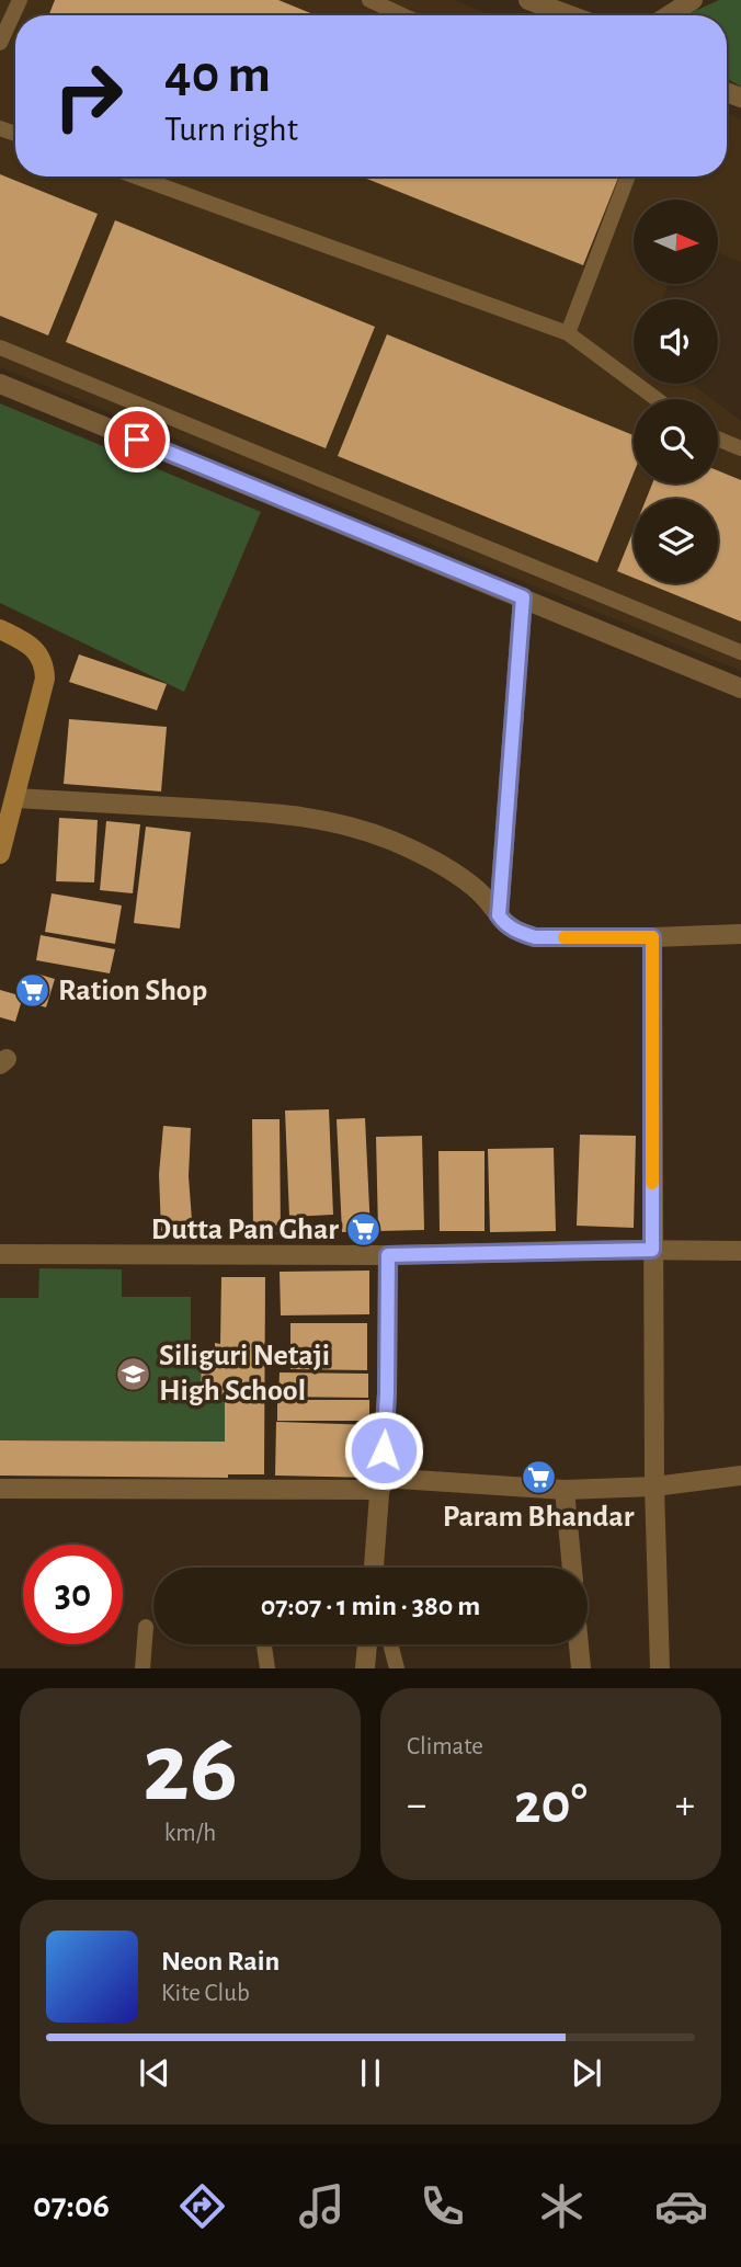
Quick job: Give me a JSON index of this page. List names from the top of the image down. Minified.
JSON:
{"places":{"supermarket":["Ration Shop","Dutta Pan Ghar","Param Bhandar"],"school or university":["Siliguri Netaji High School"]},"north":"right","page":{"turn":["40 m","Turn right"],"limit":"30","trip":"07:07 · 1 min · 380 m","tile":[["26","km/h"],"Climate"],"heat":["−","20°","+"],"song":["Neon Rain","Kite Club"],"tabs":"07:06"}}
